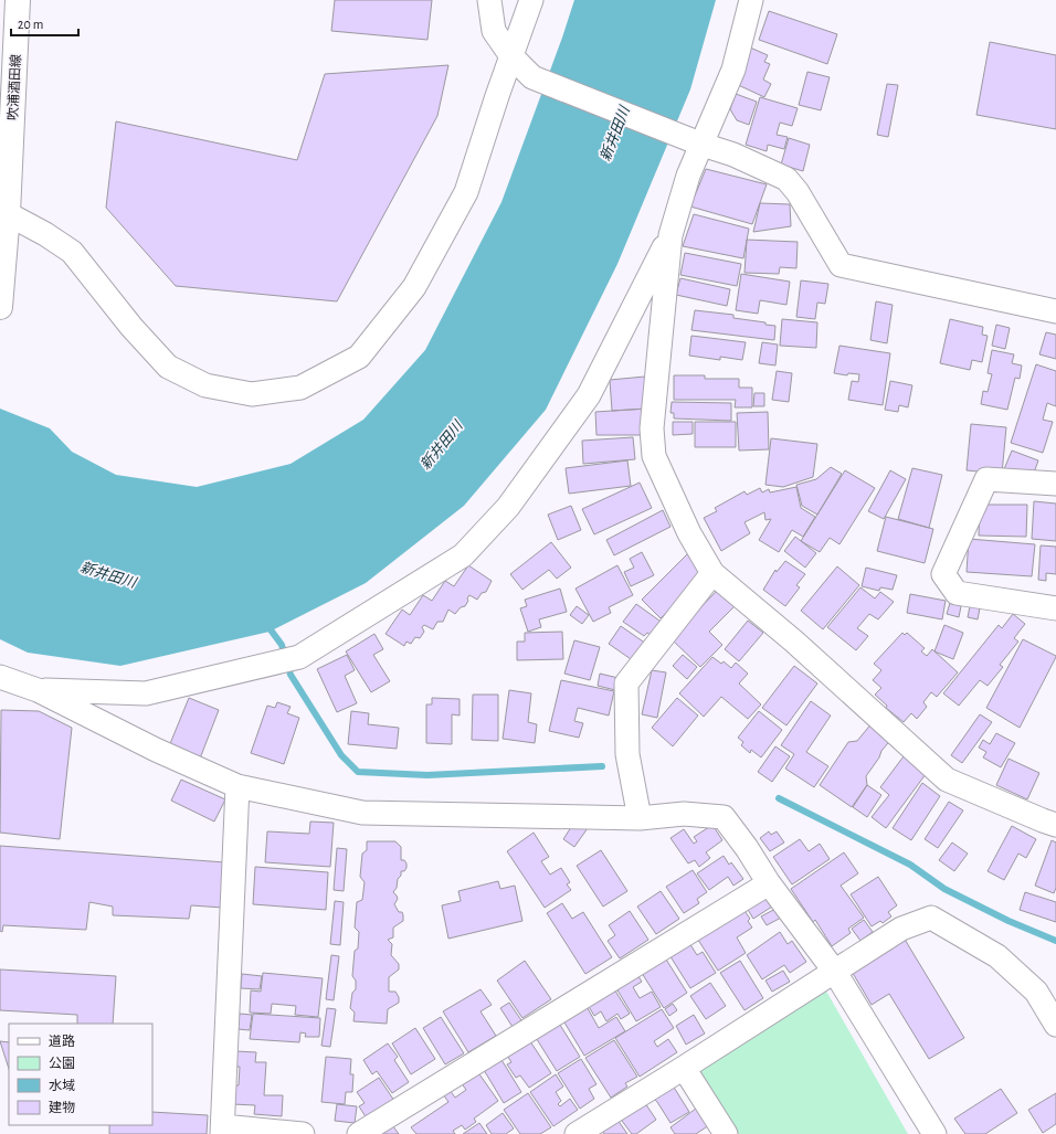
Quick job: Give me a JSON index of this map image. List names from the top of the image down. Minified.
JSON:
{"streets":{"main road":["吹浦酒田線"]},"water":["新井田川"],"legend":["道路","公園","水域","建物"],"scale_bar":"20 m"}
